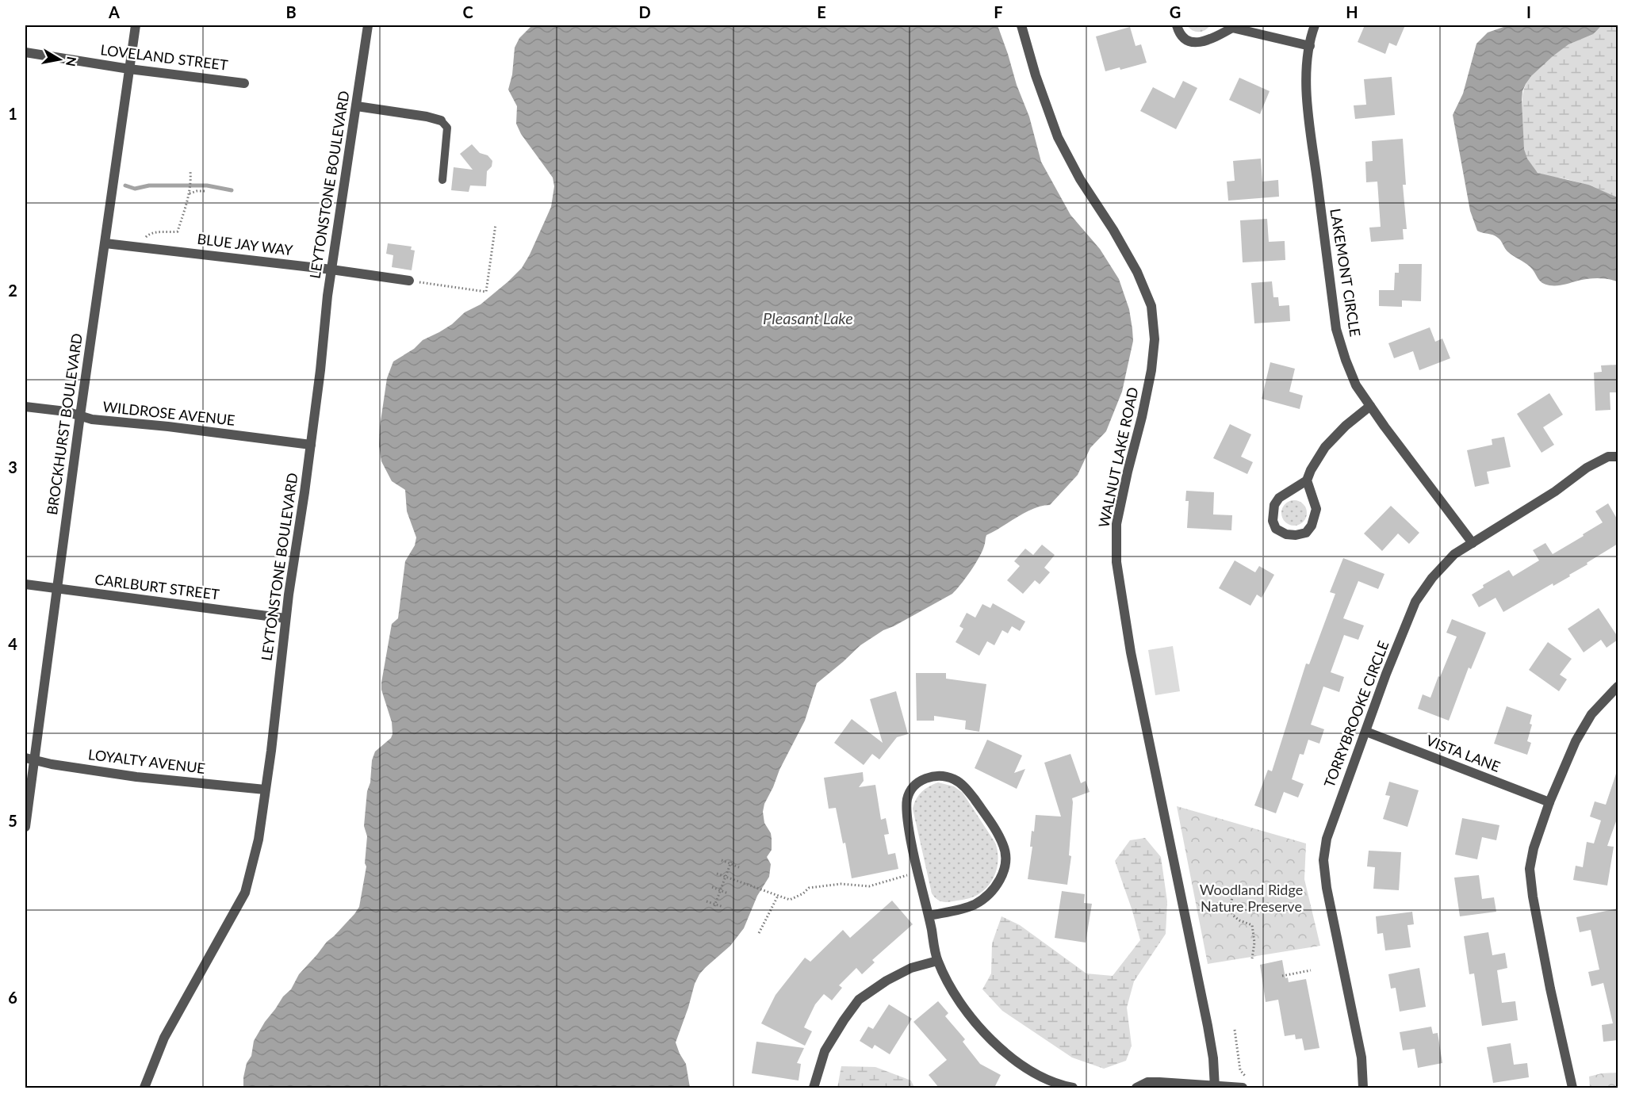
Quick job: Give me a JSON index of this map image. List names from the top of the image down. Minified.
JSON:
{"streets":{"street":["LOVELAND STREET","LEYTONSTONE BOULEVARD","BLUE JAY WAY","LAKEMONT CIRCLE","WILDROSE AVENUE","BROCKHURST BOULEVARD","WALNUT LAKE ROAD","CARLBURT STREET","TORRYBROOKE CIRCLE","VISTA LANE","LOYALTY AVENUE"]},"crossings":[["LOVELAND STREET","BROCKHURST BOULEVARD"],["LEYTONSTONE BOULEVARD","BLUE JAY WAY"],["LEYTONSTONE BOULEVARD","WILDROSE AVENUE"],["LEYTONSTONE BOULEVARD","CARLBURT STREET"],["LEYTONSTONE BOULEVARD","LOYALTY AVENUE"],["BLUE JAY WAY","BROCKHURST BOULEVARD"],["LAKEMONT CIRCLE","TORRYBROOKE CIRCLE"],["WILDROSE AVENUE","BROCKHURST BOULEVARD"],["BROCKHURST BOULEVARD","CARLBURT STREET"],["BROCKHURST BOULEVARD","LOYALTY AVENUE"],["TORRYBROOKE CIRCLE","VISTA LANE"]],"water":["Pleasant Lake"],"parks":["Woodland Ridge Nature Preserve"],"north":"right","grid":{"columns":["A","B","C","D","E","F","G","H","I"],"rows":["1","2","3","4","5","6"]}}
